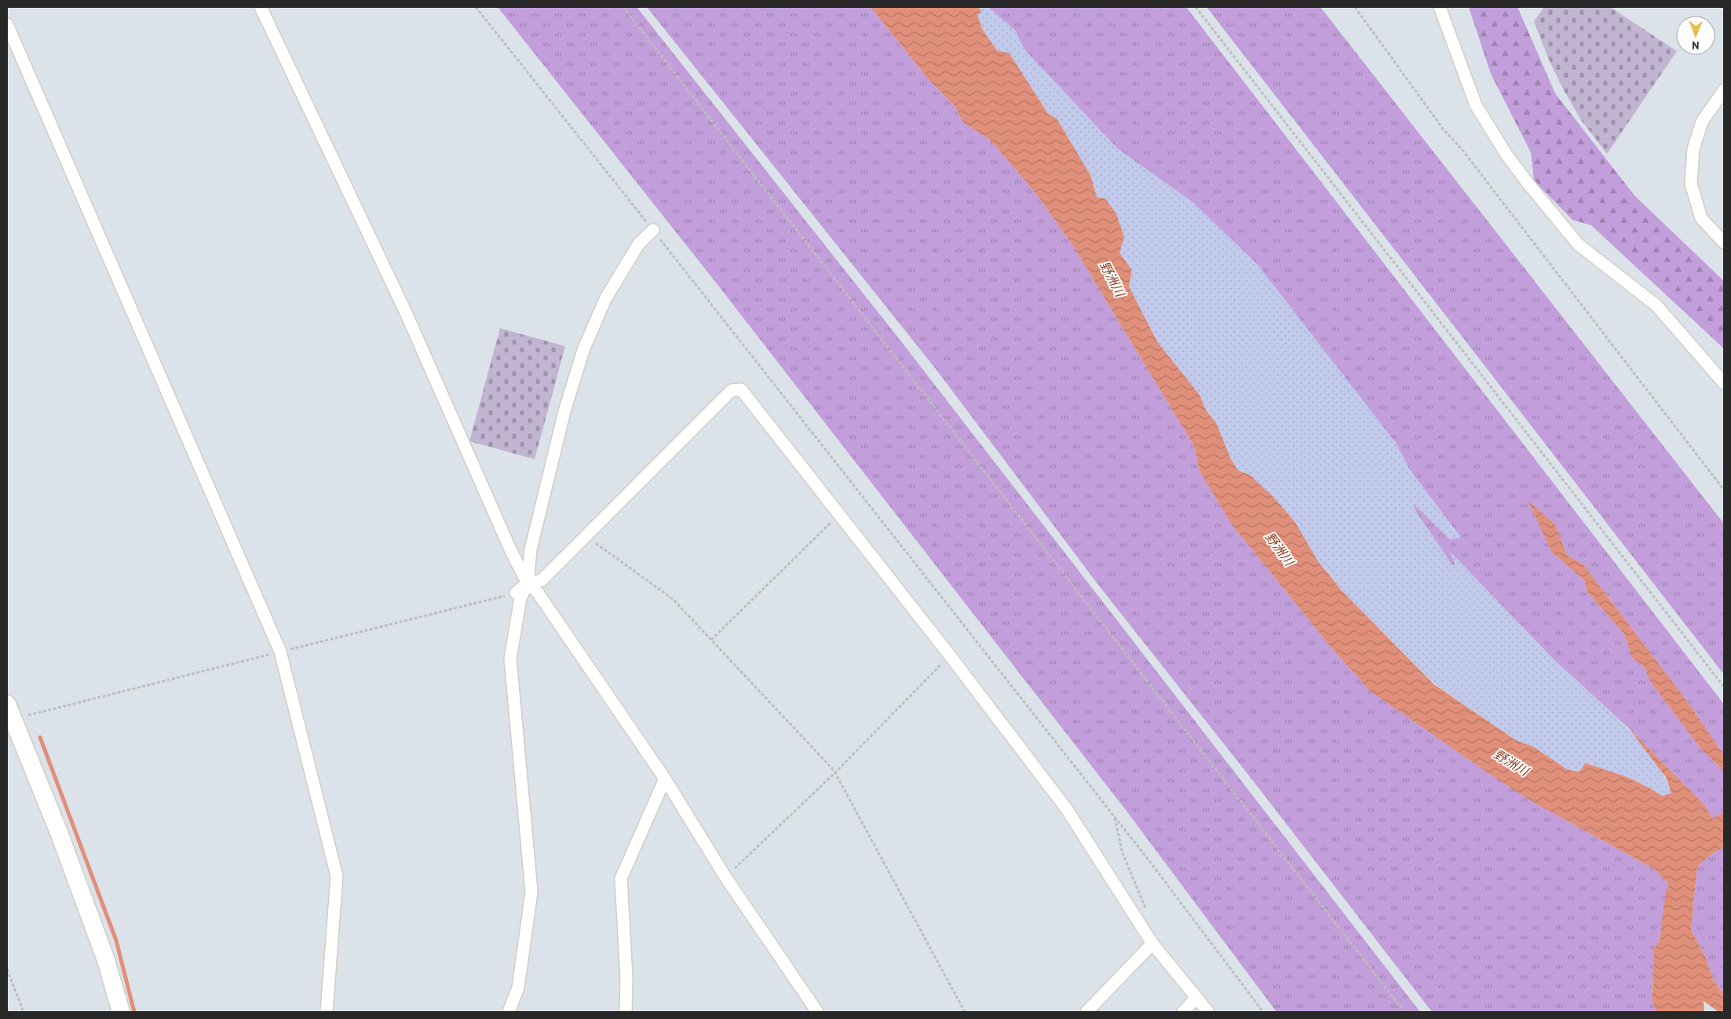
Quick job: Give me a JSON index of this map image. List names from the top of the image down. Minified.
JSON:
{"water":["野洲川"],"north":"bottom"}
